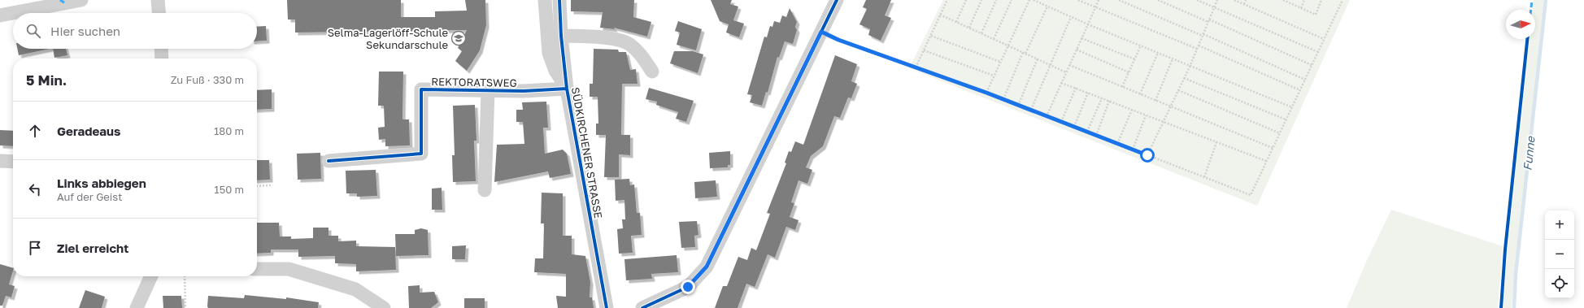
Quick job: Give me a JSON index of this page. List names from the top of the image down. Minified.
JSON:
{"streets":{"street":["REKTORATSWEG","SÜDKIRCHENER STRASSE"]},"crossings":[["REKTORATSWEG","SÜDKIRCHENER STRASSE"]],"water":["Funne"],"places":{"school or university":["Selma-Lagerlöff-Schule Sekundarschule"]},"north":"right","page":{"search":"Hier suchen","heading":["5 Min.","Zu Fuß · 330 m"],"list":[["Geradeaus","180 m"],["Links abbiegen","Auf der Geist","150 m"],"Ziel erreicht"],"map_buttons":["+","−"]}}
